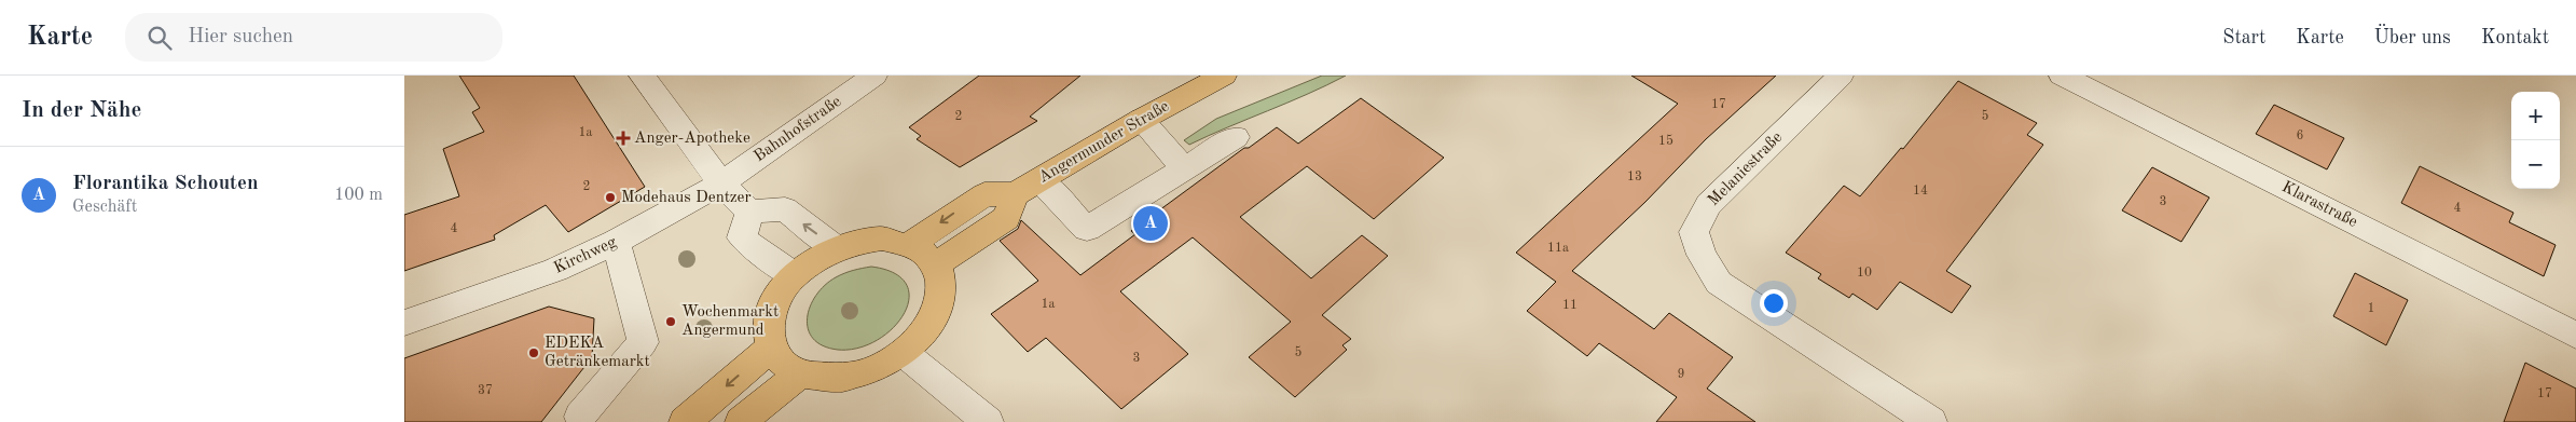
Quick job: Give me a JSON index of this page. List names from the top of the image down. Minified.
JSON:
{"streets":{"main road":["Angermunder Straße"],"street":["Bahnhofstraße","Melaniestraße","Klarastraße","Kirchweg"]},"crossings":[["Bahnhofstraße","Kirchweg"]],"places":{"health":["Anger-Apotheke"],"other":["Modehaus Dentzer","Wochenmarkt Angermund","EDEKA Getränkemarkt"]},"house_numbers":["17","2","5","1a","6","15","13","2","14","3","4","4","11a","10","1a","11","1","5","3","9","37","17"],"page":{"header":"Karte","search":"Hier suchen","nav":["Start","Karte","Über uns","Kontakt"],"heading":"In der Nähe","map_buttons":["+","−"],"list":[{"mark":"A","name":"Florantika Schouten","note":"Geschäft","value":"100 m"}],"pins":"A"}}
